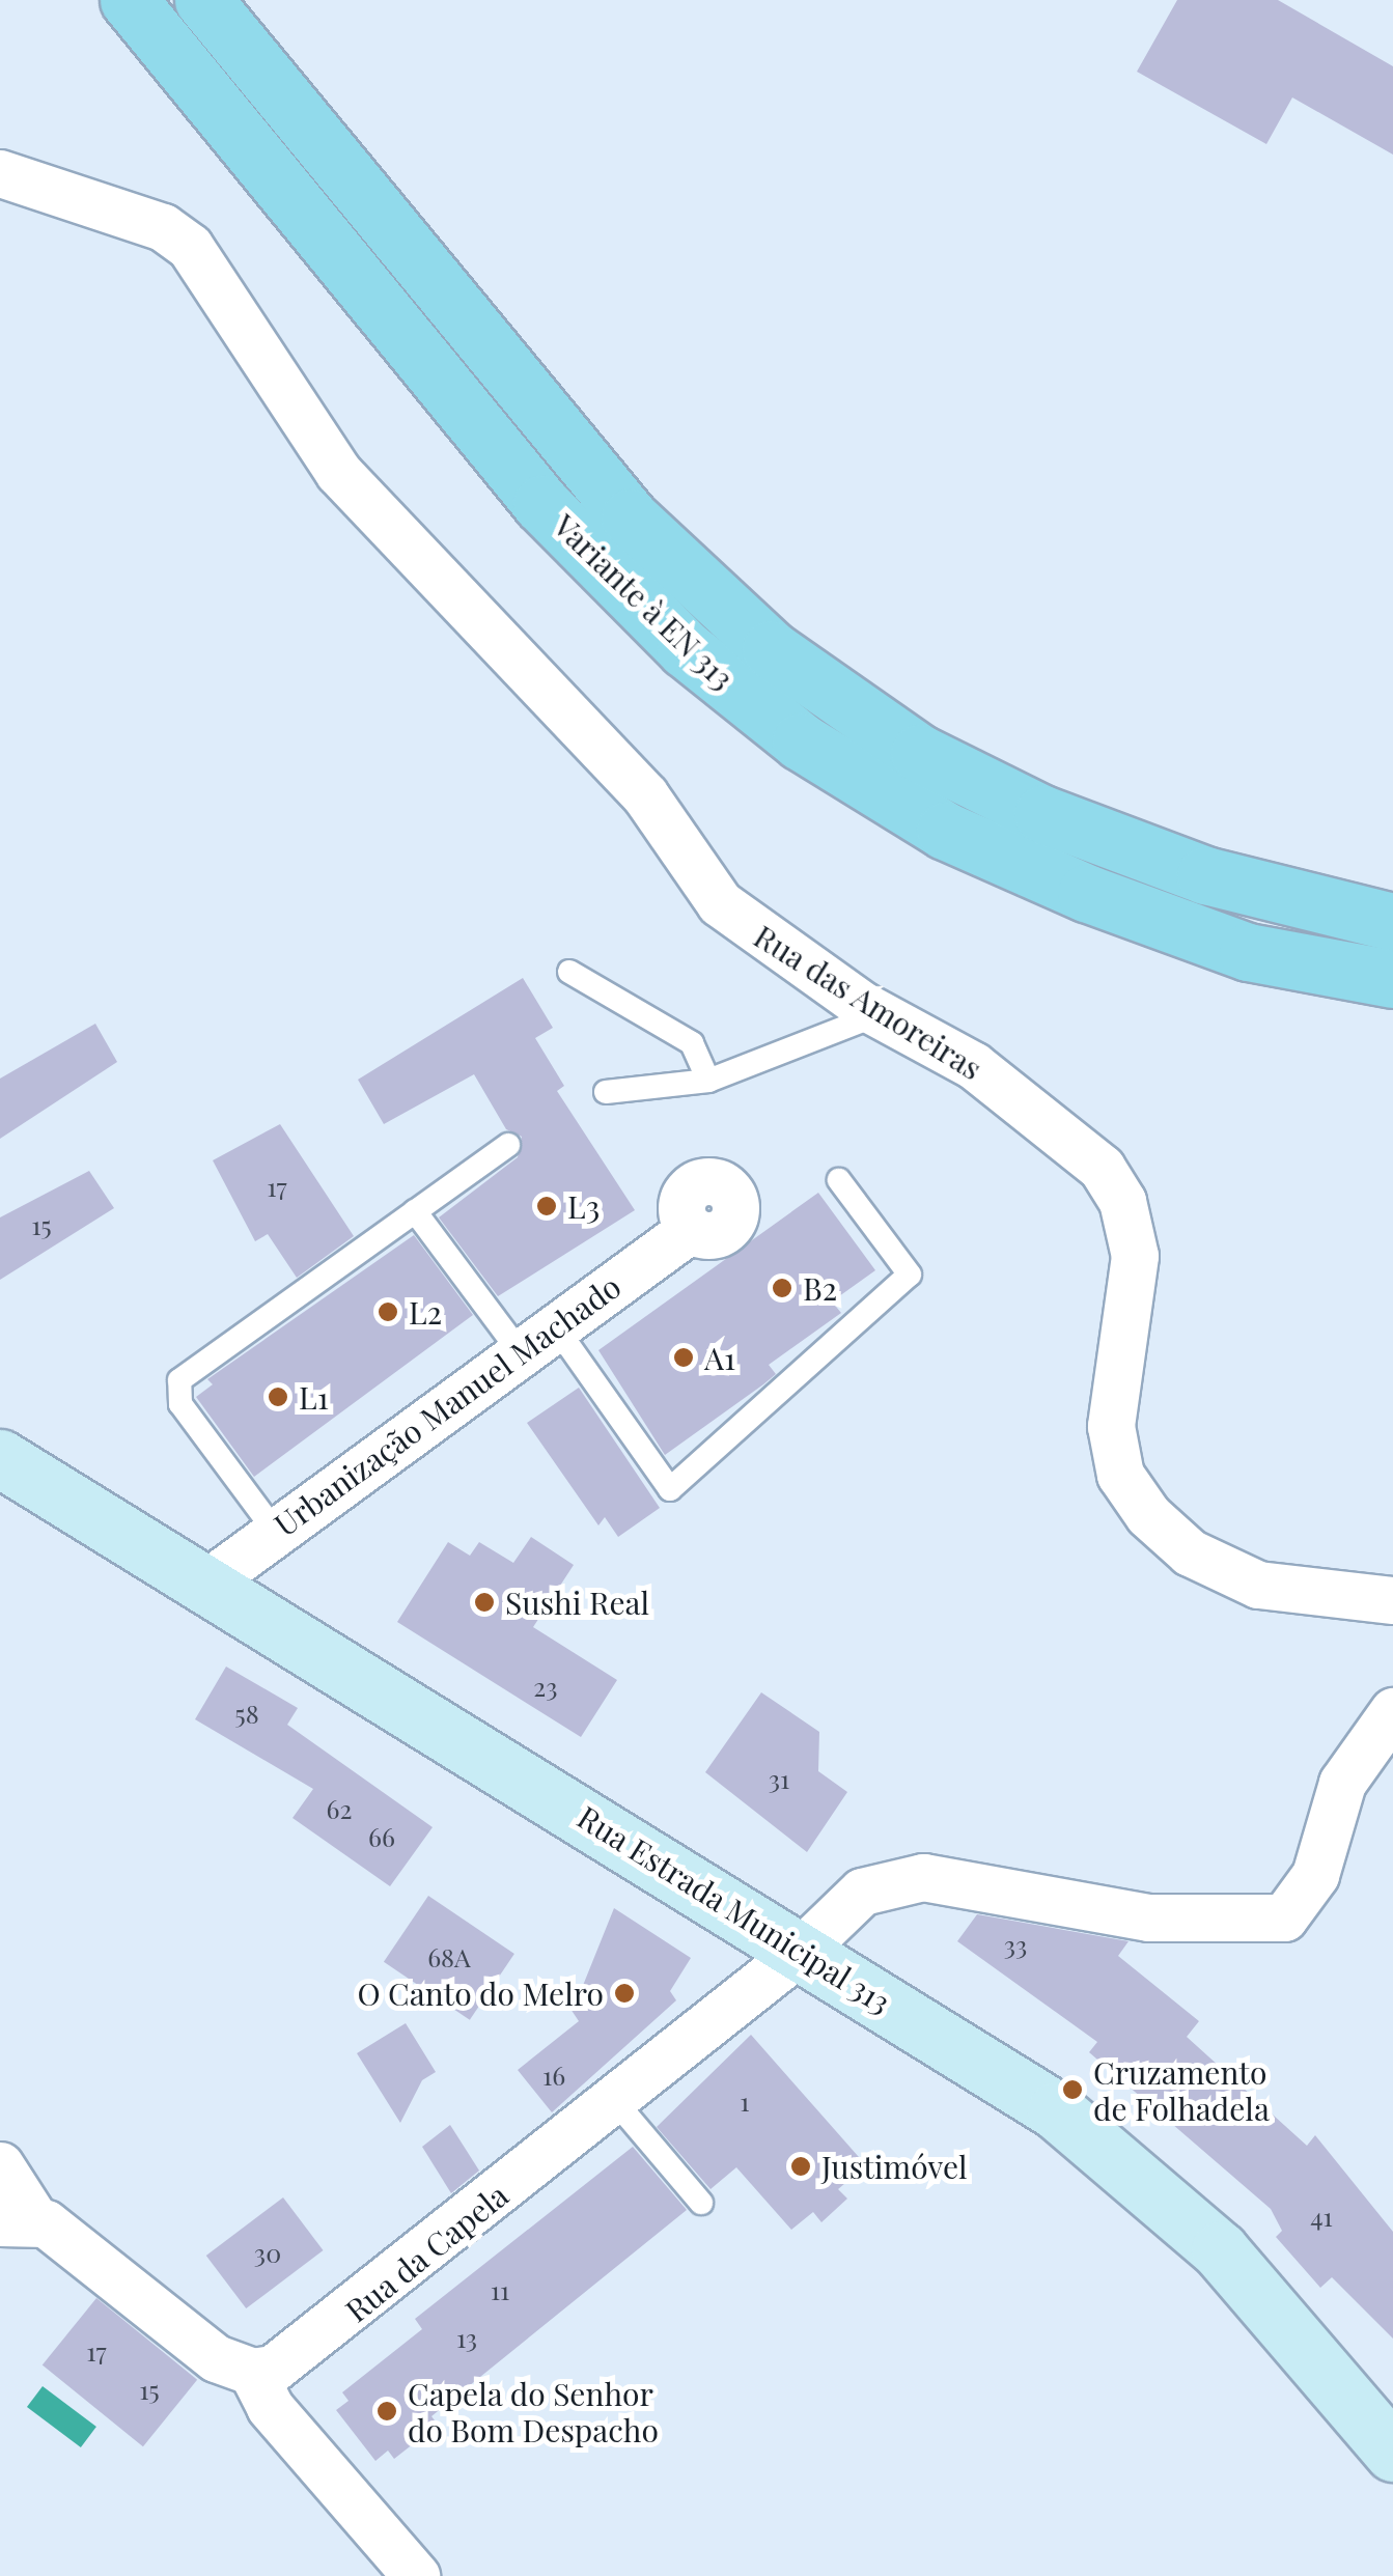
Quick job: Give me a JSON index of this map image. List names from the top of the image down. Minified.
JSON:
{"streets":{"main road":["Variante à EN 313","Rua Estrada Municipal 313"],"street":["Rua das Amoreiras","Urbanização Manuel Machado","Rua da Capela"]},"crossings":[["Urbanização Manuel Machado","Rua Estrada Municipal 313"],["Rua Estrada Municipal 313","Rua da Capela"]],"places":["L3","B2","L2","A1","L1","Sushi Real","O Canto do Melro","Cruzamento de Folhadela","Justimóvel","Capela do Senhor do Bom Despacho"],"house_numbers":["17","15","23","58","31","62","66","33","68A","16","1","41","30","11","13","17","15"]}
